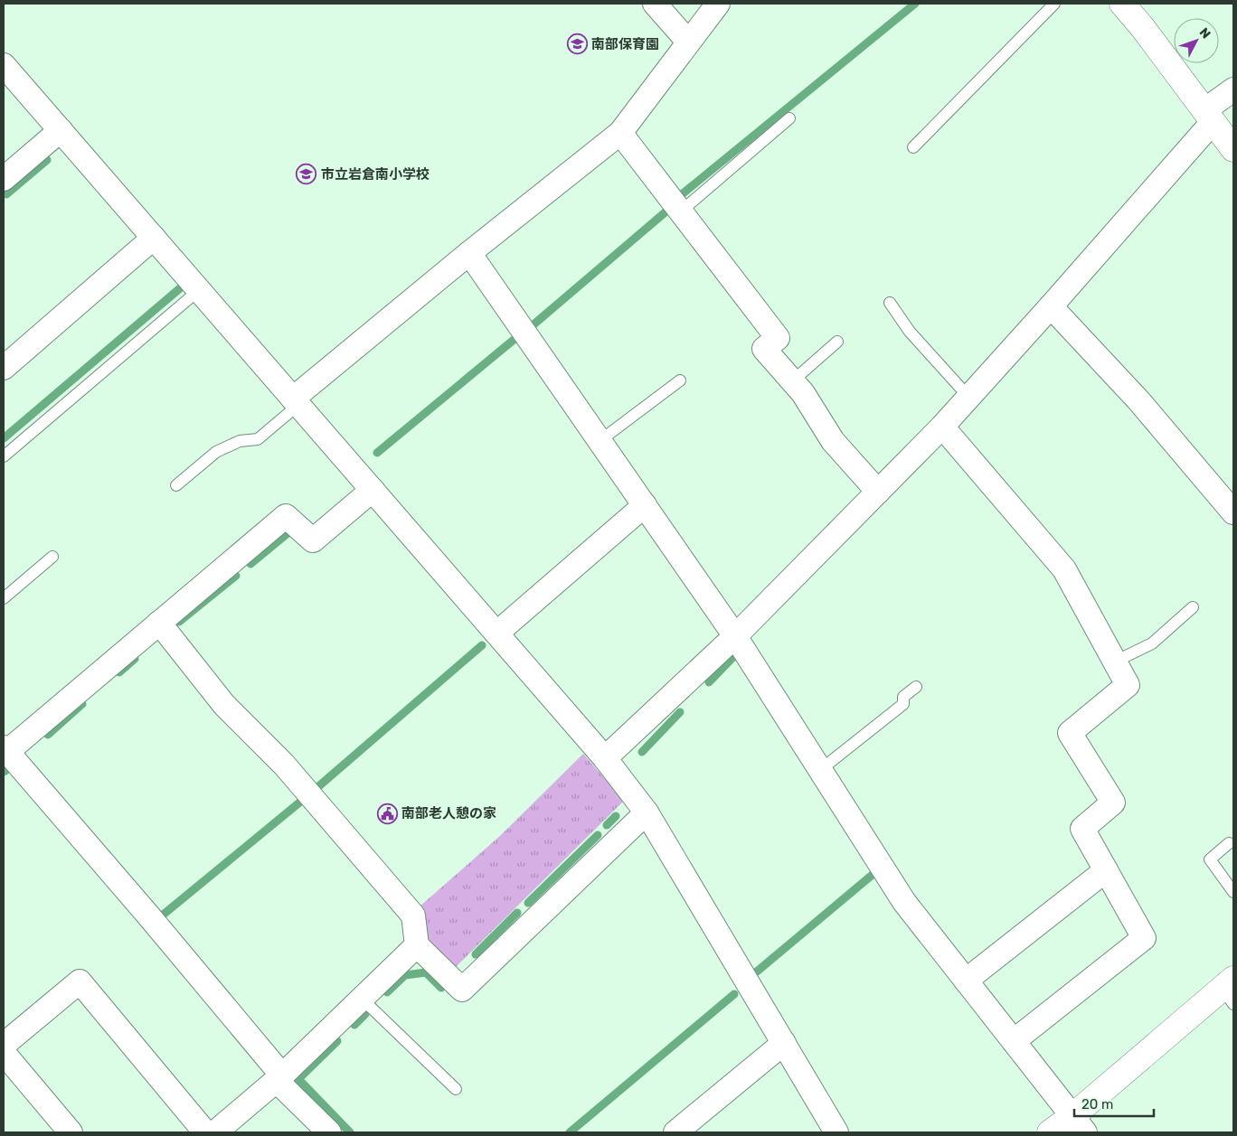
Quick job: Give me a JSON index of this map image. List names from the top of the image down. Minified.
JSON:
{"places":{"school or university":["南部保育園","市立岩倉南小学校"],"public building":["南部老人憩の家"]},"scale_bar":"20 m","north":"top right"}
